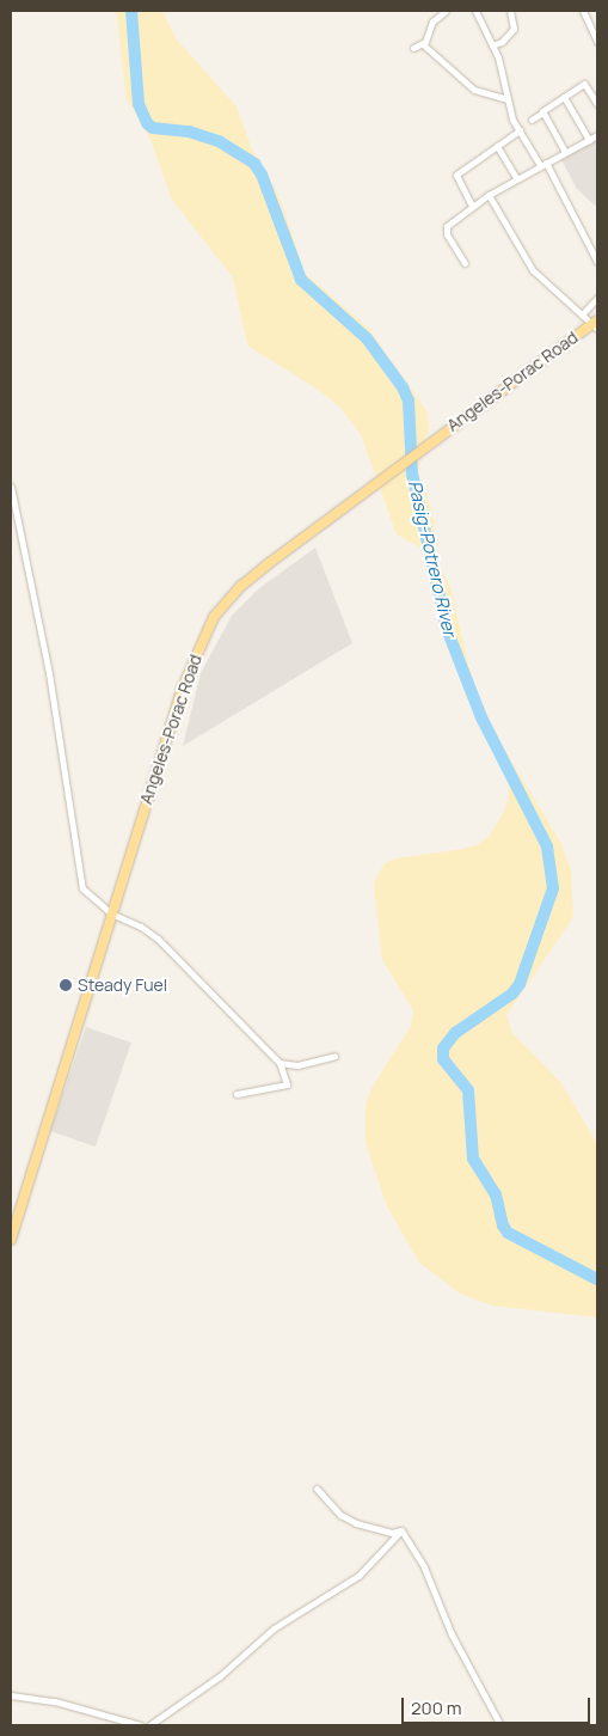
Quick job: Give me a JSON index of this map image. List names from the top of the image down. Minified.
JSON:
{"streets":{"main road":["Angeles-Porac Road"]},"water":["Pasig-Potrero River"],"places":["Steady Fuel"],"scale_bar":"200 m"}
